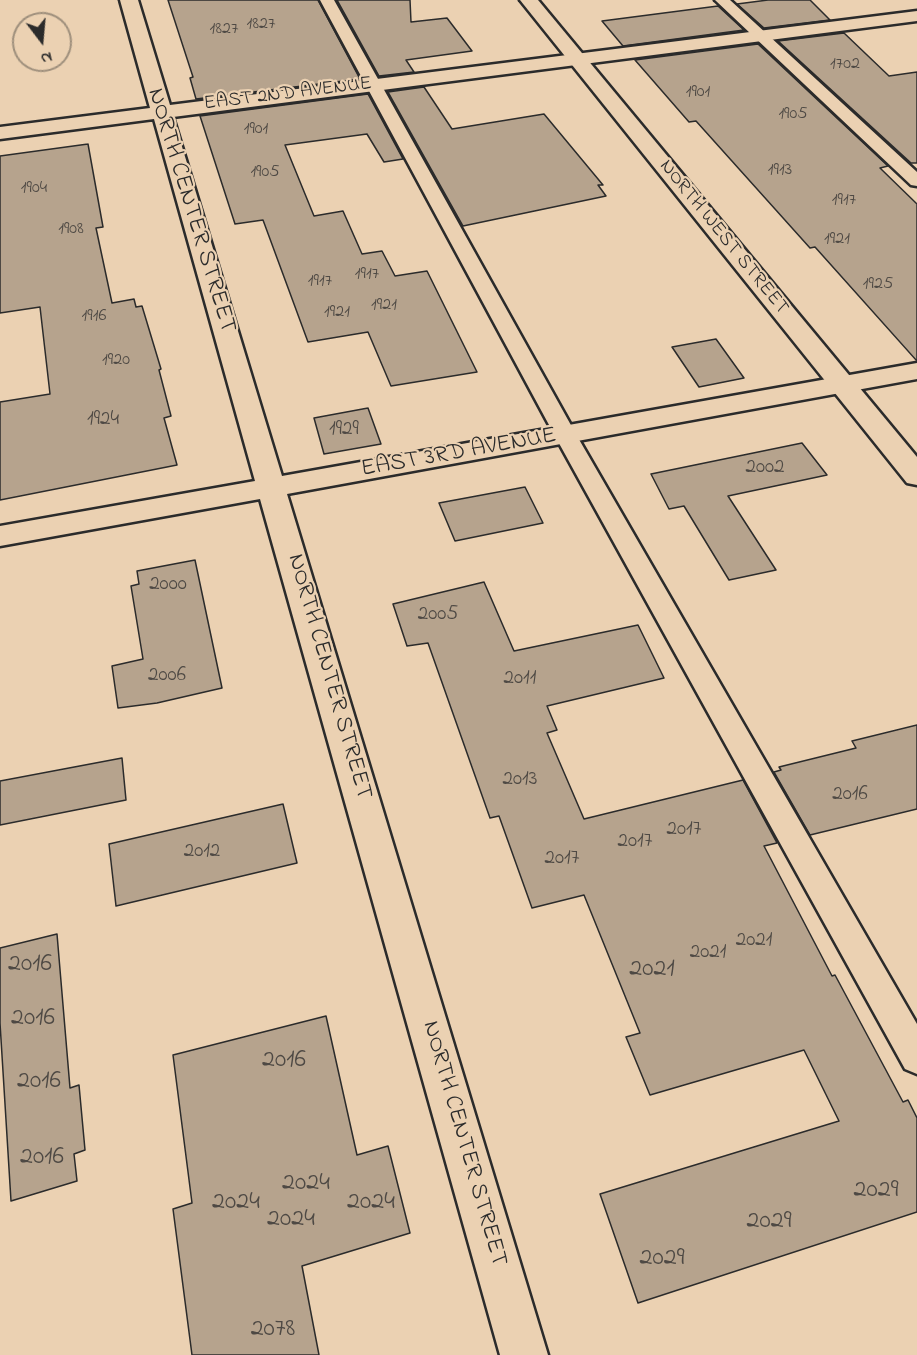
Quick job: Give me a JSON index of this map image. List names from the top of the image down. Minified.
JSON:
{"streets":{"street":["EAST 2ND AVENUE","NORTH CENTER STREET","NORTH WEST STREET","EAST 3RD AVENUE"]},"crossings":[["EAST 2ND AVENUE","NORTH CENTER STREET"],["EAST 2ND AVENUE","NORTH WEST STREET"],["NORTH CENTER STREET","EAST 3RD AVENUE"],["NORTH WEST STREET","EAST 3RD AVENUE"]],"house_numbers":["1827","1827","1702","1901","1905","1901","1913","1905","1904","1917","1908","1921","1917","1917","1925","1921","1921","1916","1920","1924","1929","2002","2000","2005","2006","2011","2013","2016","2017","2017","2012","2017","2021","2021","2016","2021","2016","2016","2016","2016","2024","2029","2024","2024","2024","2029","2029","2078"],"north":"bottom"}
